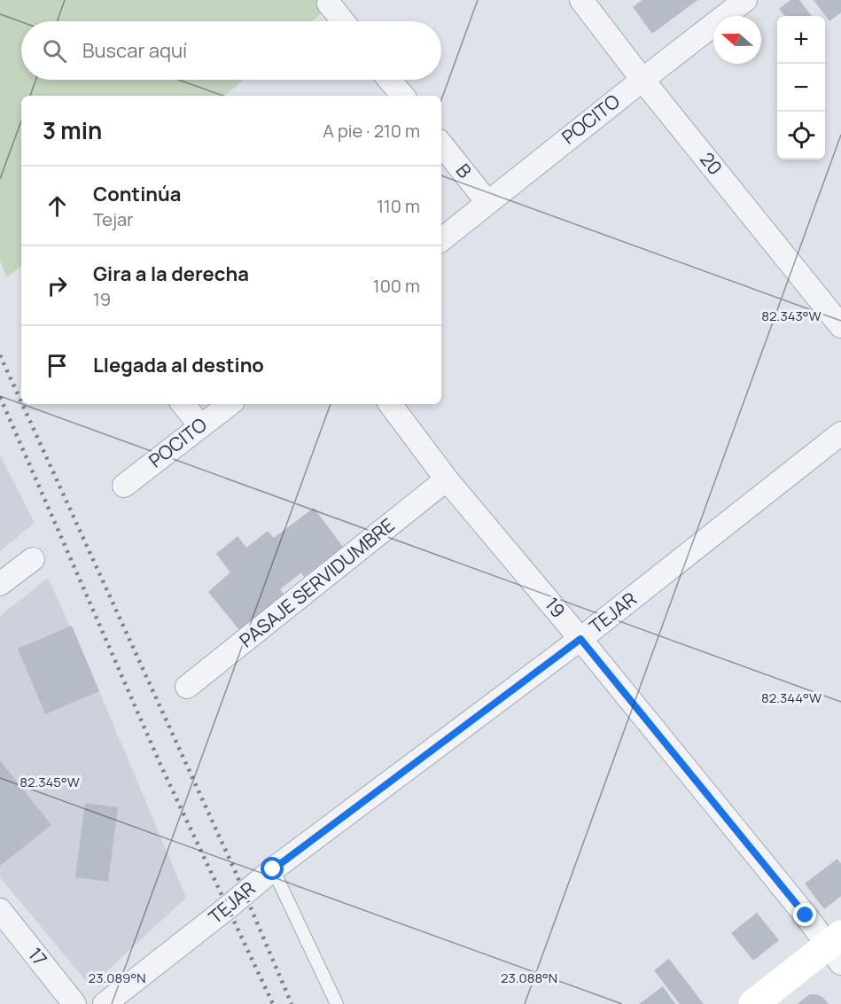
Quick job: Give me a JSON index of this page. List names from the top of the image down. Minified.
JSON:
{"streets":{"street":["POCITO","20","B","PASAJE SERVIDUMBRE","19","TEJAR","17"]},"crossings":[["POCITO","20"],["POCITO","B"],["PASAJE SERVIDUMBRE","19"],["19","TEJAR"]],"north":"left","page":{"map_buttons":["+","−"],"search":"Buscar aquí","heading":["3 min","A pie · 210 m"],"list":[["Continúa","Tejar","110 m"],["Gira a la derecha","19","100 m"],"Llegada al destino"]},"coordinates":["82.343°W","82.344°W","82.345°W","23.089°N","23.088°N"]}
